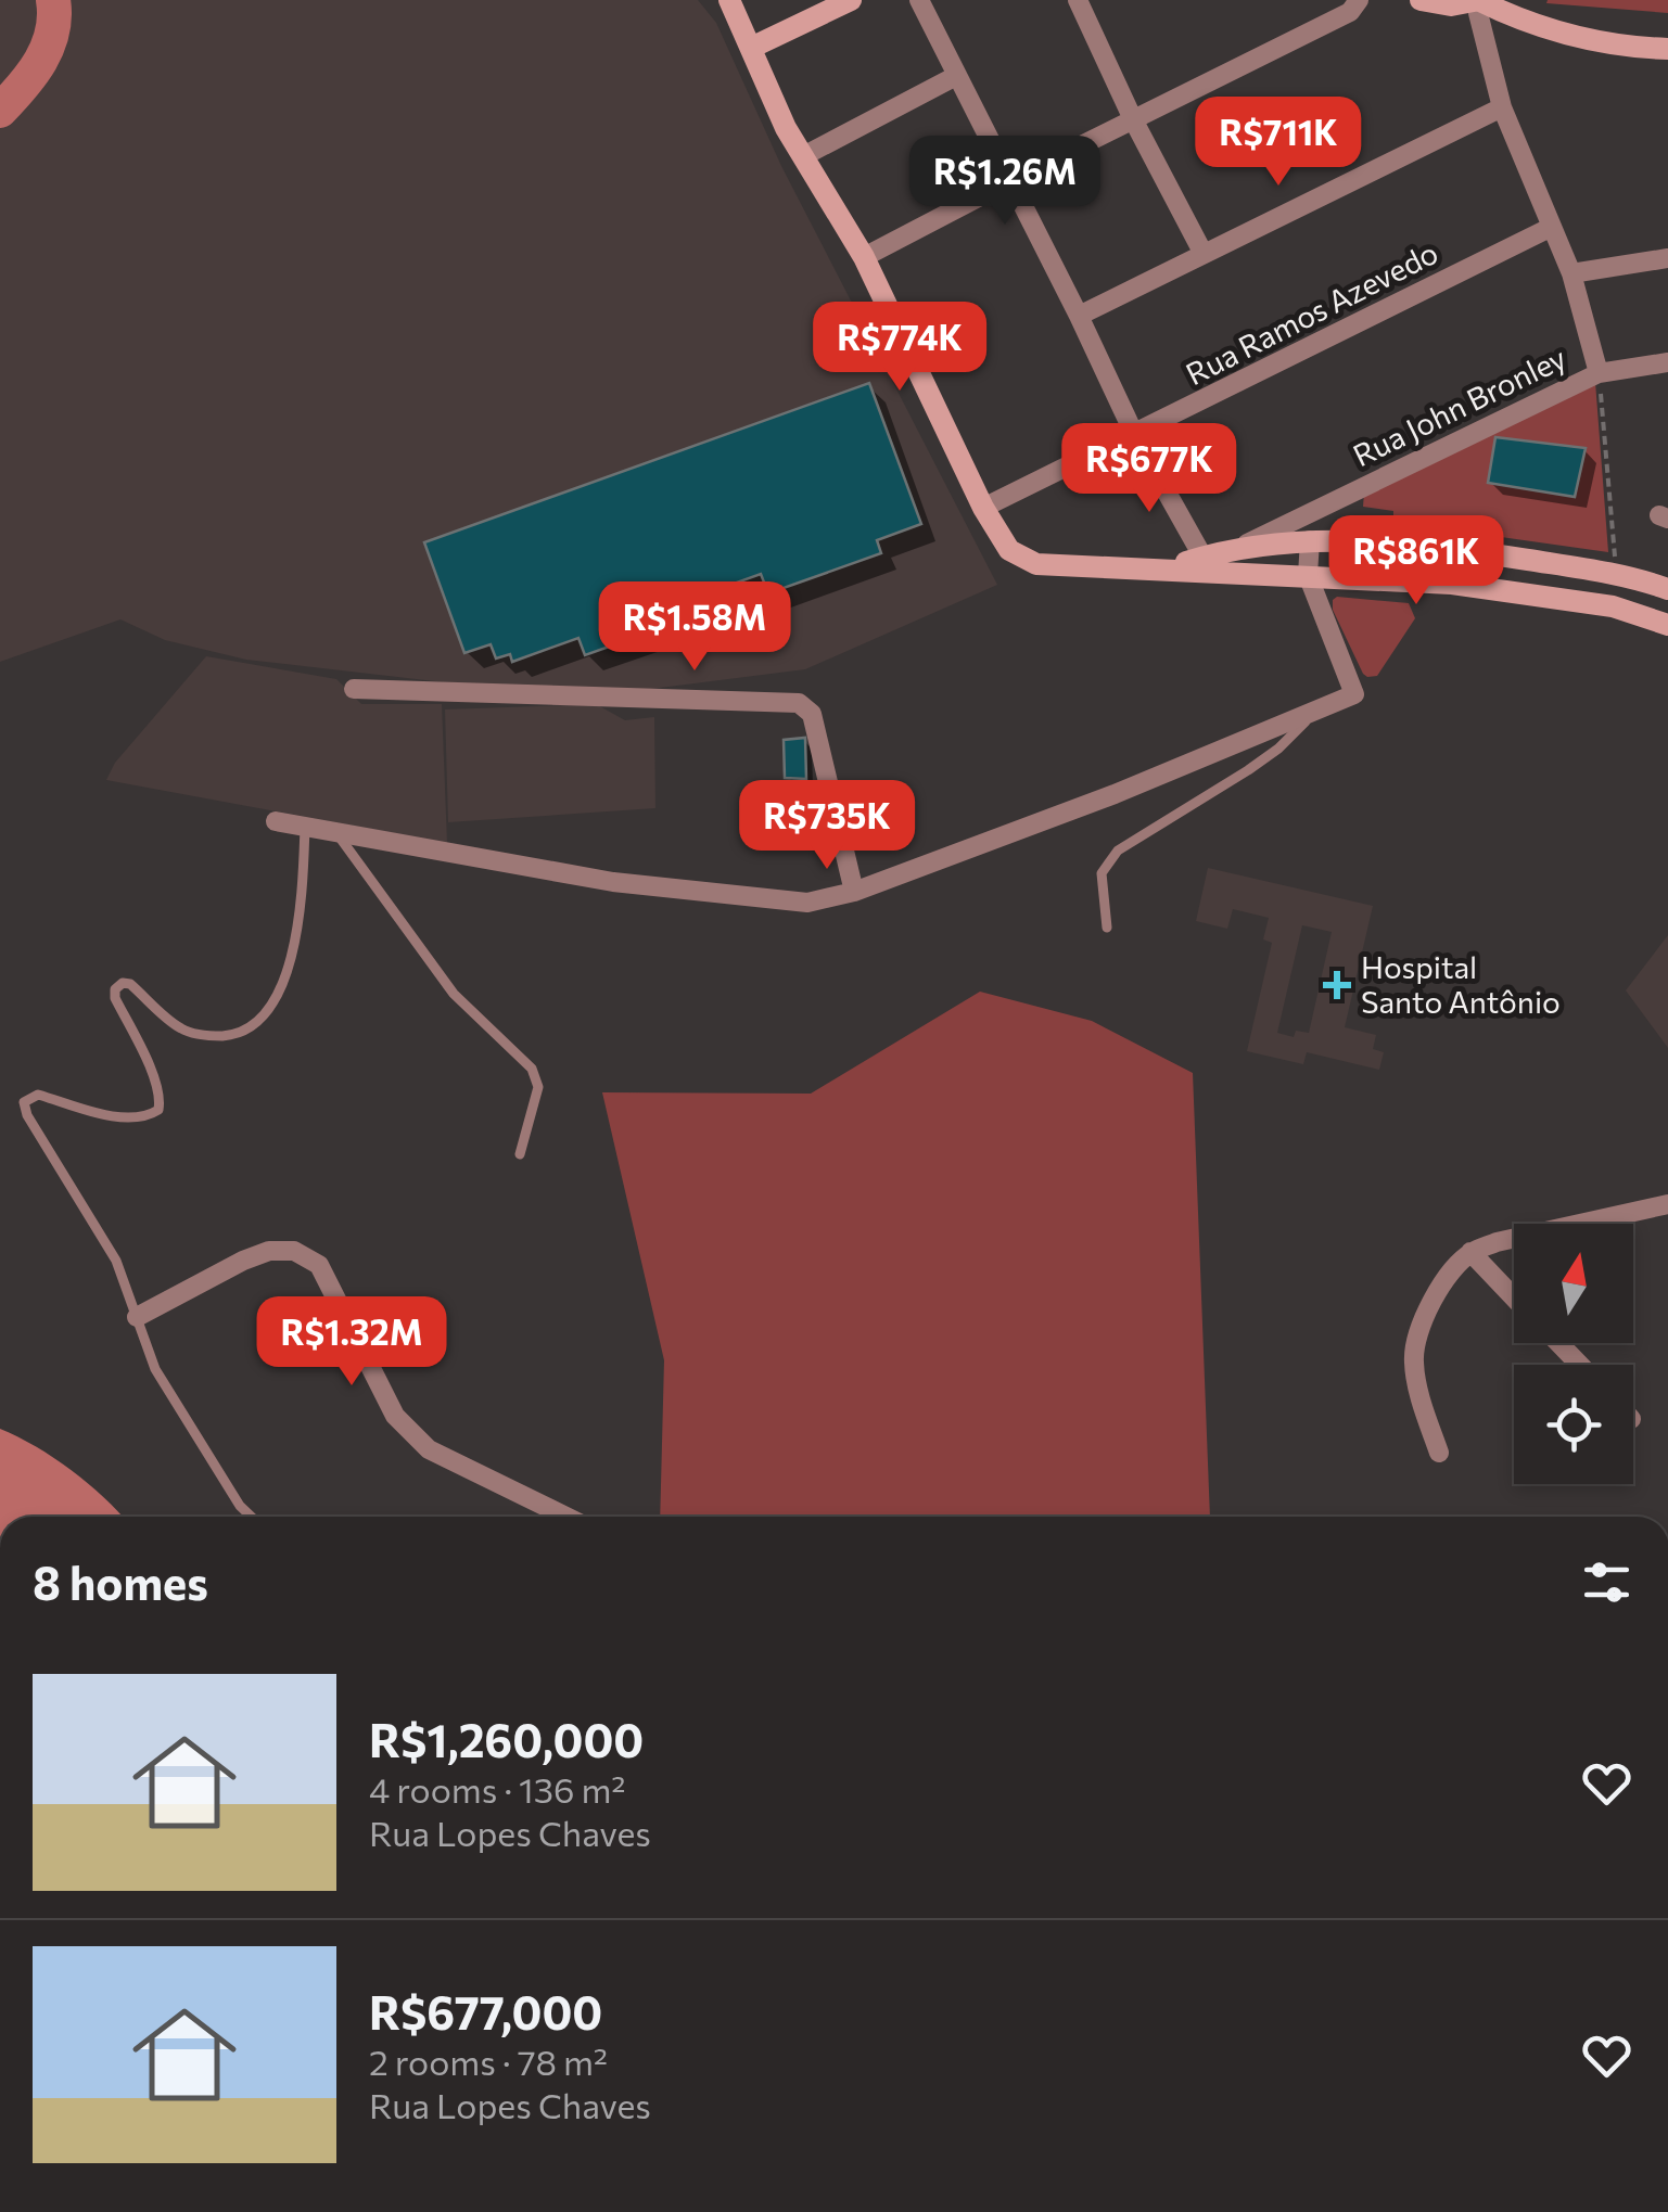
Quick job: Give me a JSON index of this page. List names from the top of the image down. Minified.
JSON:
{"streets":{"street":["Rua Ramos Azevedo","Rua John Bronley"]},"places":{"health":["Hospital Santo Antônio"]},"north":"top","page":{"price":["R$711K","R$1.26M","R$774K","R$677K","R$861K","R$1.58M","R$735K","R$1.32M"],"heading":"8 homes","list":[{"name":"R$1,260,000","note":"4 rooms · 136 m² · Rua Lopes Chaves"},{"name":"R$677,000","note":"2 rooms · 78 m² · Rua Lopes Chaves"}]}}
